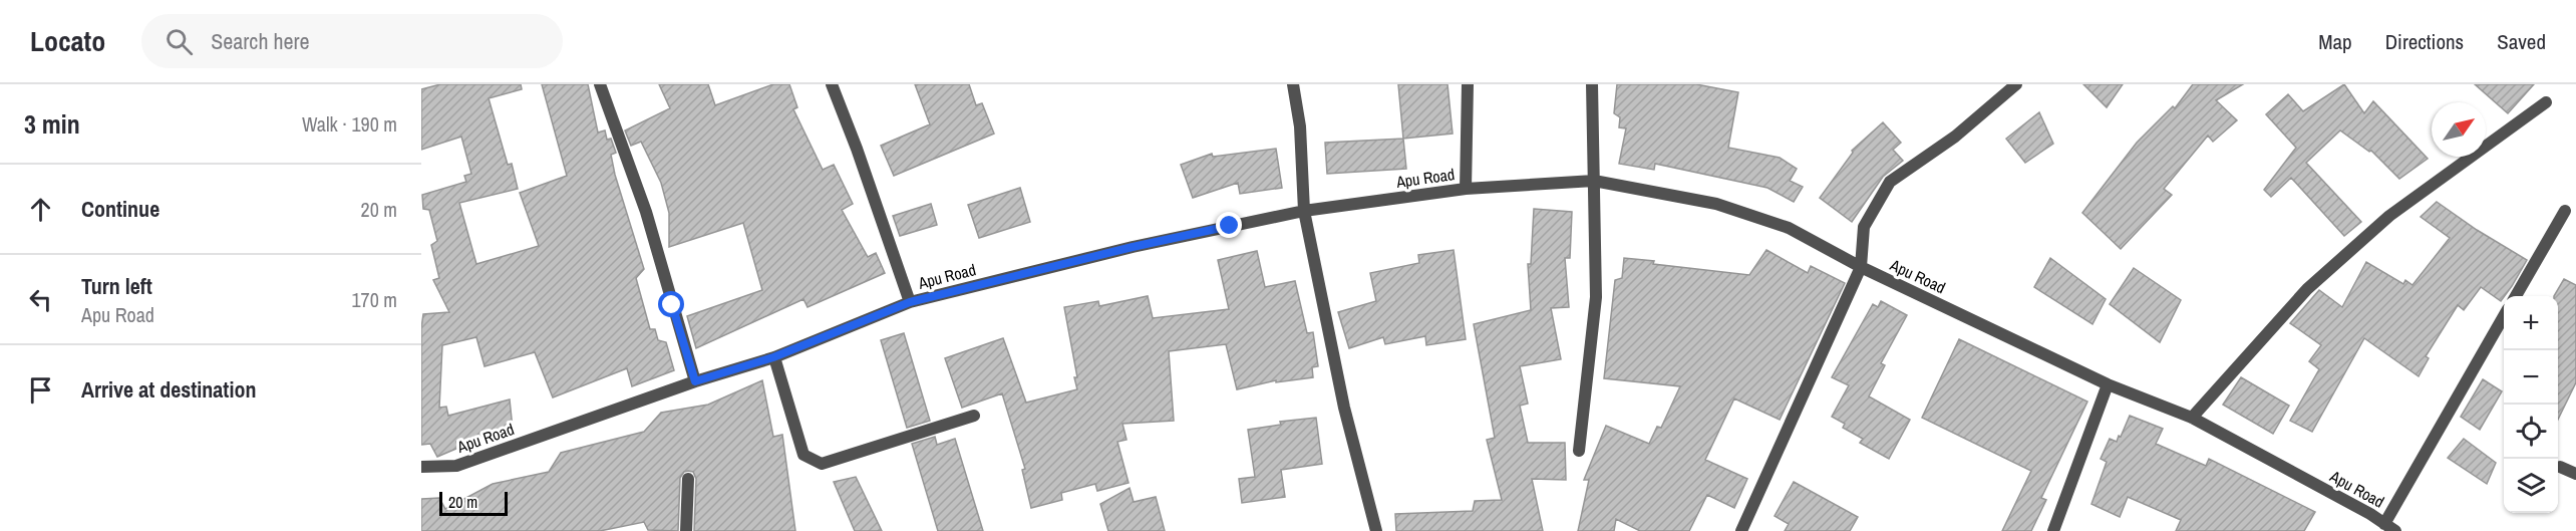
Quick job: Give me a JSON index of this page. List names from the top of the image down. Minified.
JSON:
{"streets":{"street":["Apu Road"]},"scale_bar":"20 m","north":"top right","page":{"header":"Locato","search":"Search here","nav":["Map","Directions","Saved"],"heading":["3 min","Walk · 190 m"],"list":[["Continue","20 m"],["Turn left","Apu Road","170 m"],"Arrive at destination"],"map_buttons":["+","−"],"scale":"20 m"}}
